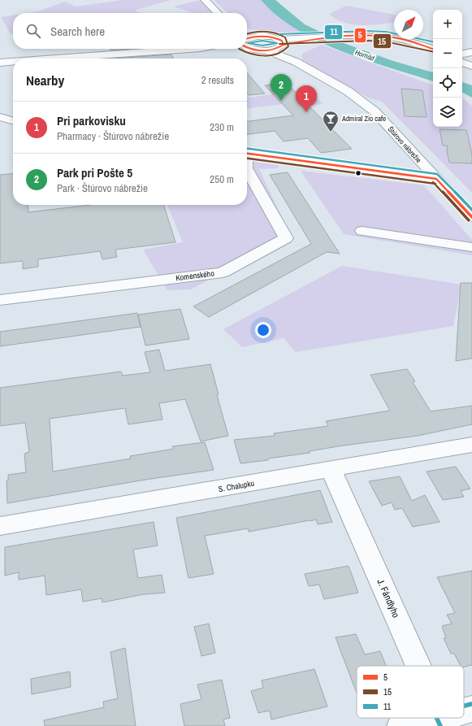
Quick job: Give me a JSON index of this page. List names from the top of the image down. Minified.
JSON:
{"streets":{"street":["Štúrovo nábrežie","Komenského","S. Chalupku","J. Fándlyho"]},"crossings":[["S. Chalupku","J. Fándlyho"]],"water":["Hornád"],"places":{"bar":["Admiral Zio cafe"]},"lines":["transit line 15","transit line 11","transit line 5"],"legend":["5","15","11"],"north":"top right","page":{"map_buttons":["+","−"],"search":"Search here","heading":["Nearby","2 results"],"pins":["2","1"],"list":[{"mark":"1","name":"Pri parkovisku","note":"Pharmacy · Štúrovo nábrežie","value":"230 m"},{"mark":"2","name":"Park pri Pošte 5","note":"Park · Štúrovo nábrežie","value":"250 m"}]}}
